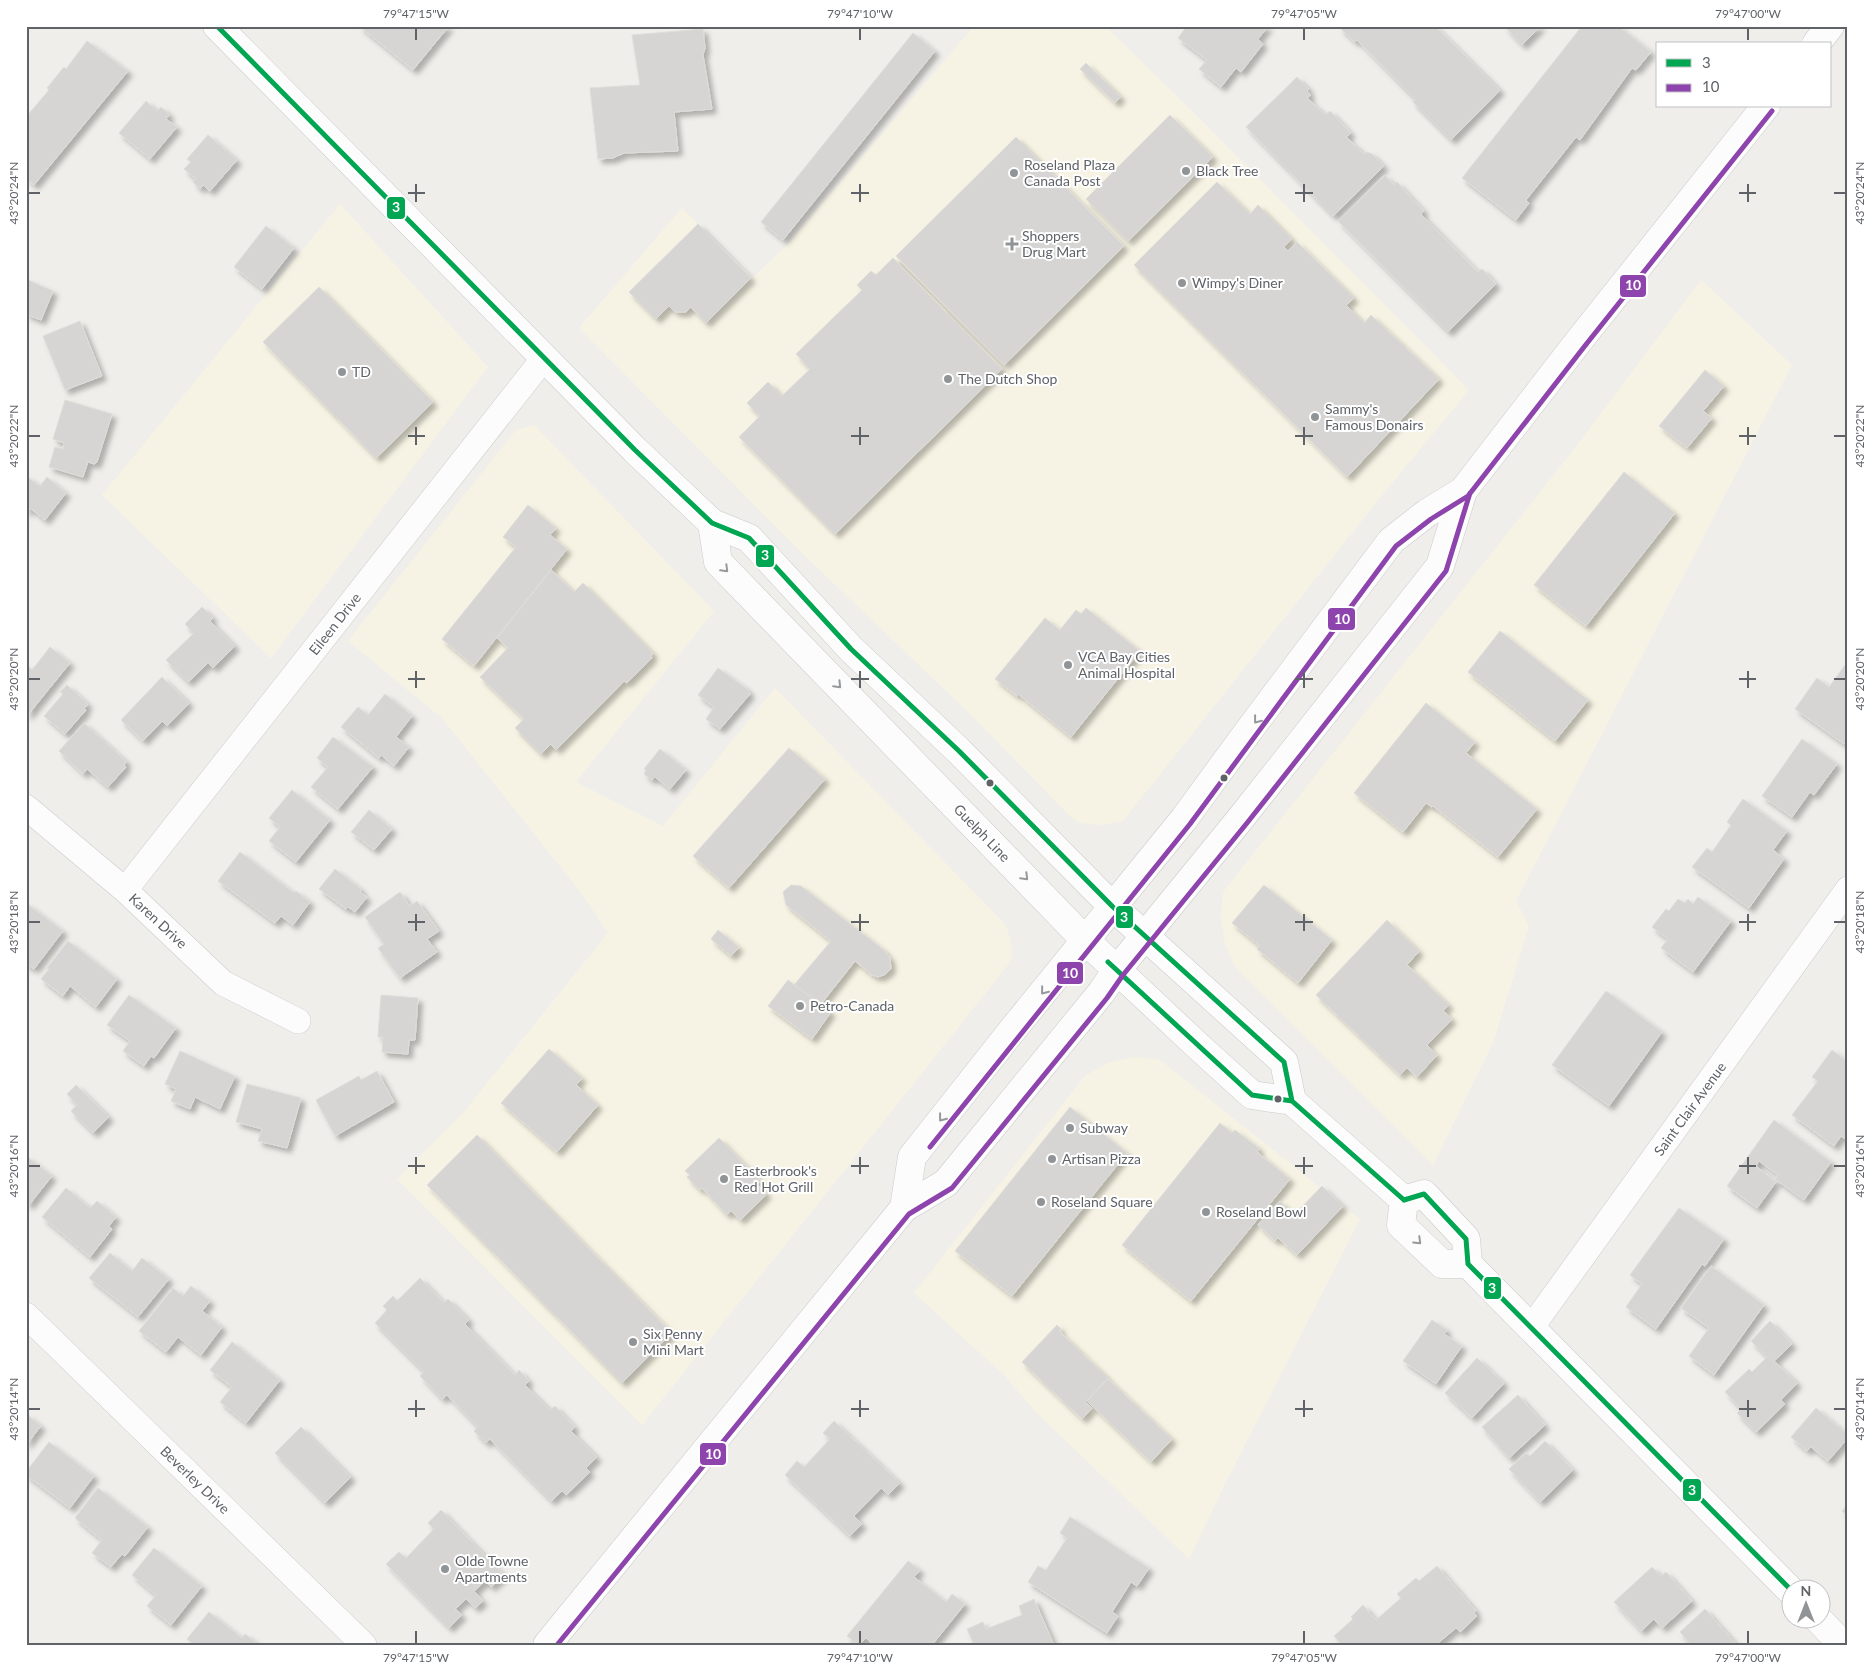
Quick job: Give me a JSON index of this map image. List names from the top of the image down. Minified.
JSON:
{"streets":{"main road":["Guelph Line"],"street":["Eileen Drive","Karen Drive","Saint Clair Avenue","Beverley Drive"]},"crossings":[["Eileen Drive","Karen Drive"]],"places":{"other":["Black Tree","Roseland Plaza Canada Post","Wimpy's Diner","TD","The Dutch Shop","Sammy's Famous Donairs","VCA Bay Cities Animal Hospital","Petro-Canada","Subway","Artisan Pizza","Easterbrook's Red Hot Grill","Roseland Square","Roseland Bowl","Six Penny Mini Mart","Olde Towne Apartments"],"health":["Shoppers Drug Mart"]},"lines":["transit line 3","transit line 10"],"legend":["3","10"],"north":"top","coordinates":["79°47'15\"W","79°47'10\"W","79°47'05\"W","79°47'00\"W","43°20'24\"N","43°20'22\"N","43°20'20\"N","43°20'18\"N","43°20'16\"N","43°20'14\"N"]}
